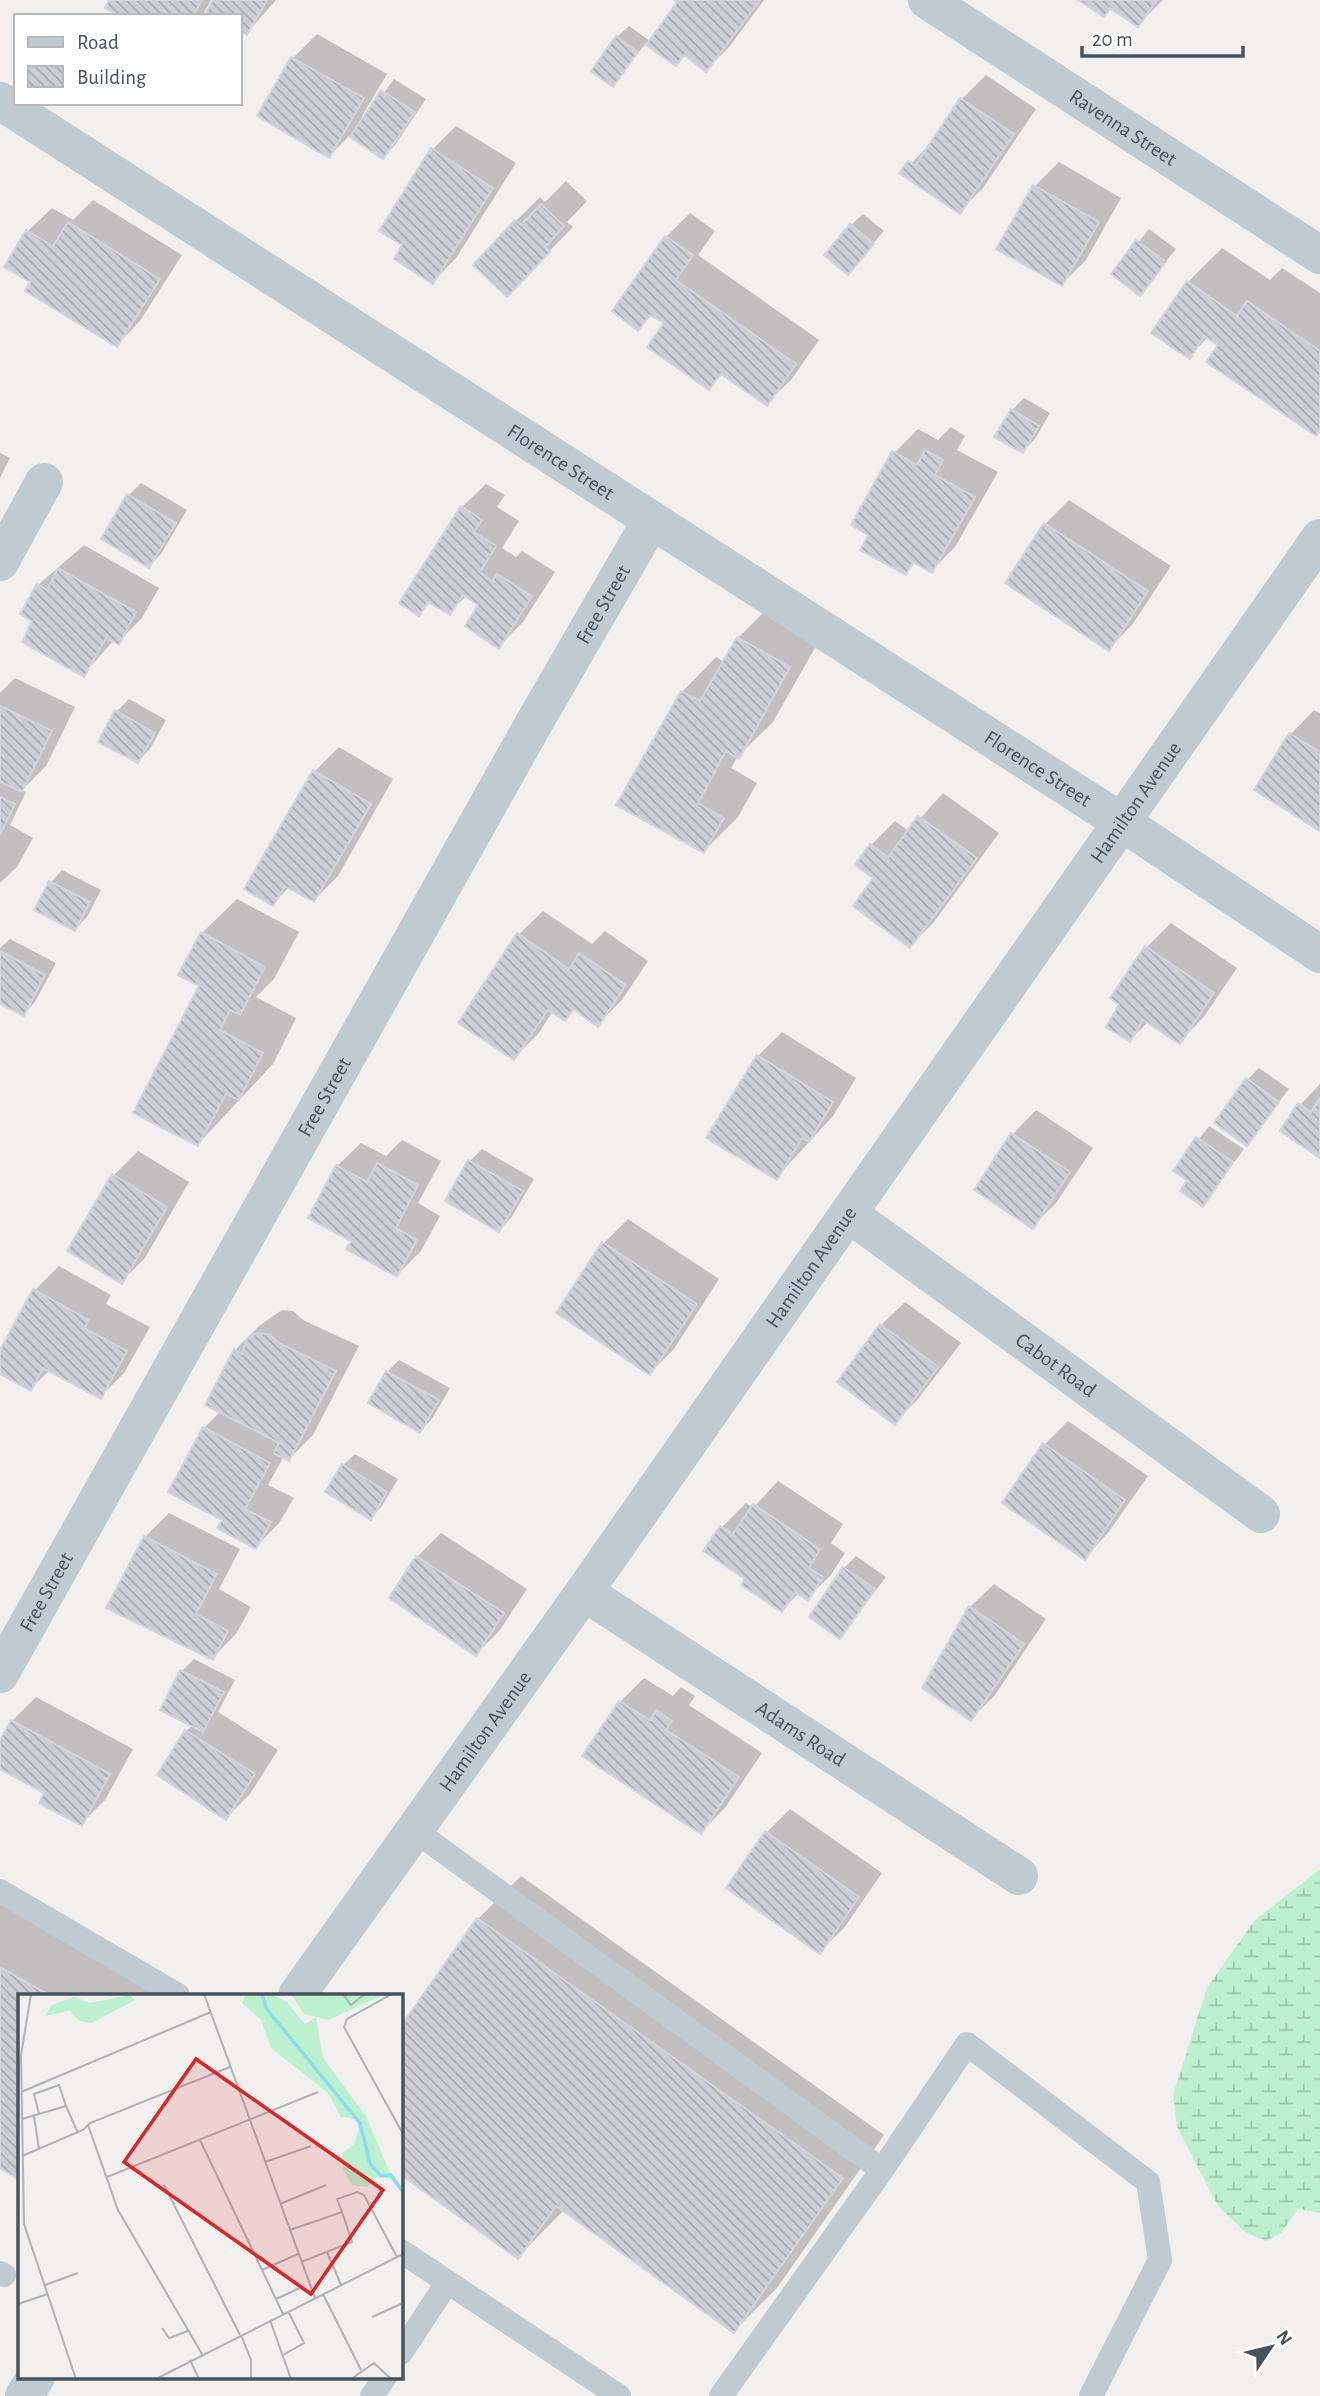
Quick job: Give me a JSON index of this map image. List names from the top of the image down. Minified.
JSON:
{"streets":{"street":["Ravenna Street","Florence Street","Free Street","Hamilton Avenue","Cabot Road","Adams Road"]},"crossings":[["Florence Street","Free Street"],["Florence Street","Hamilton Avenue"],["Hamilton Avenue","Cabot Road"],["Hamilton Avenue","Adams Road"]],"legend":["Road","Building"],"scale_bar":"20 m","north":"top right"}
